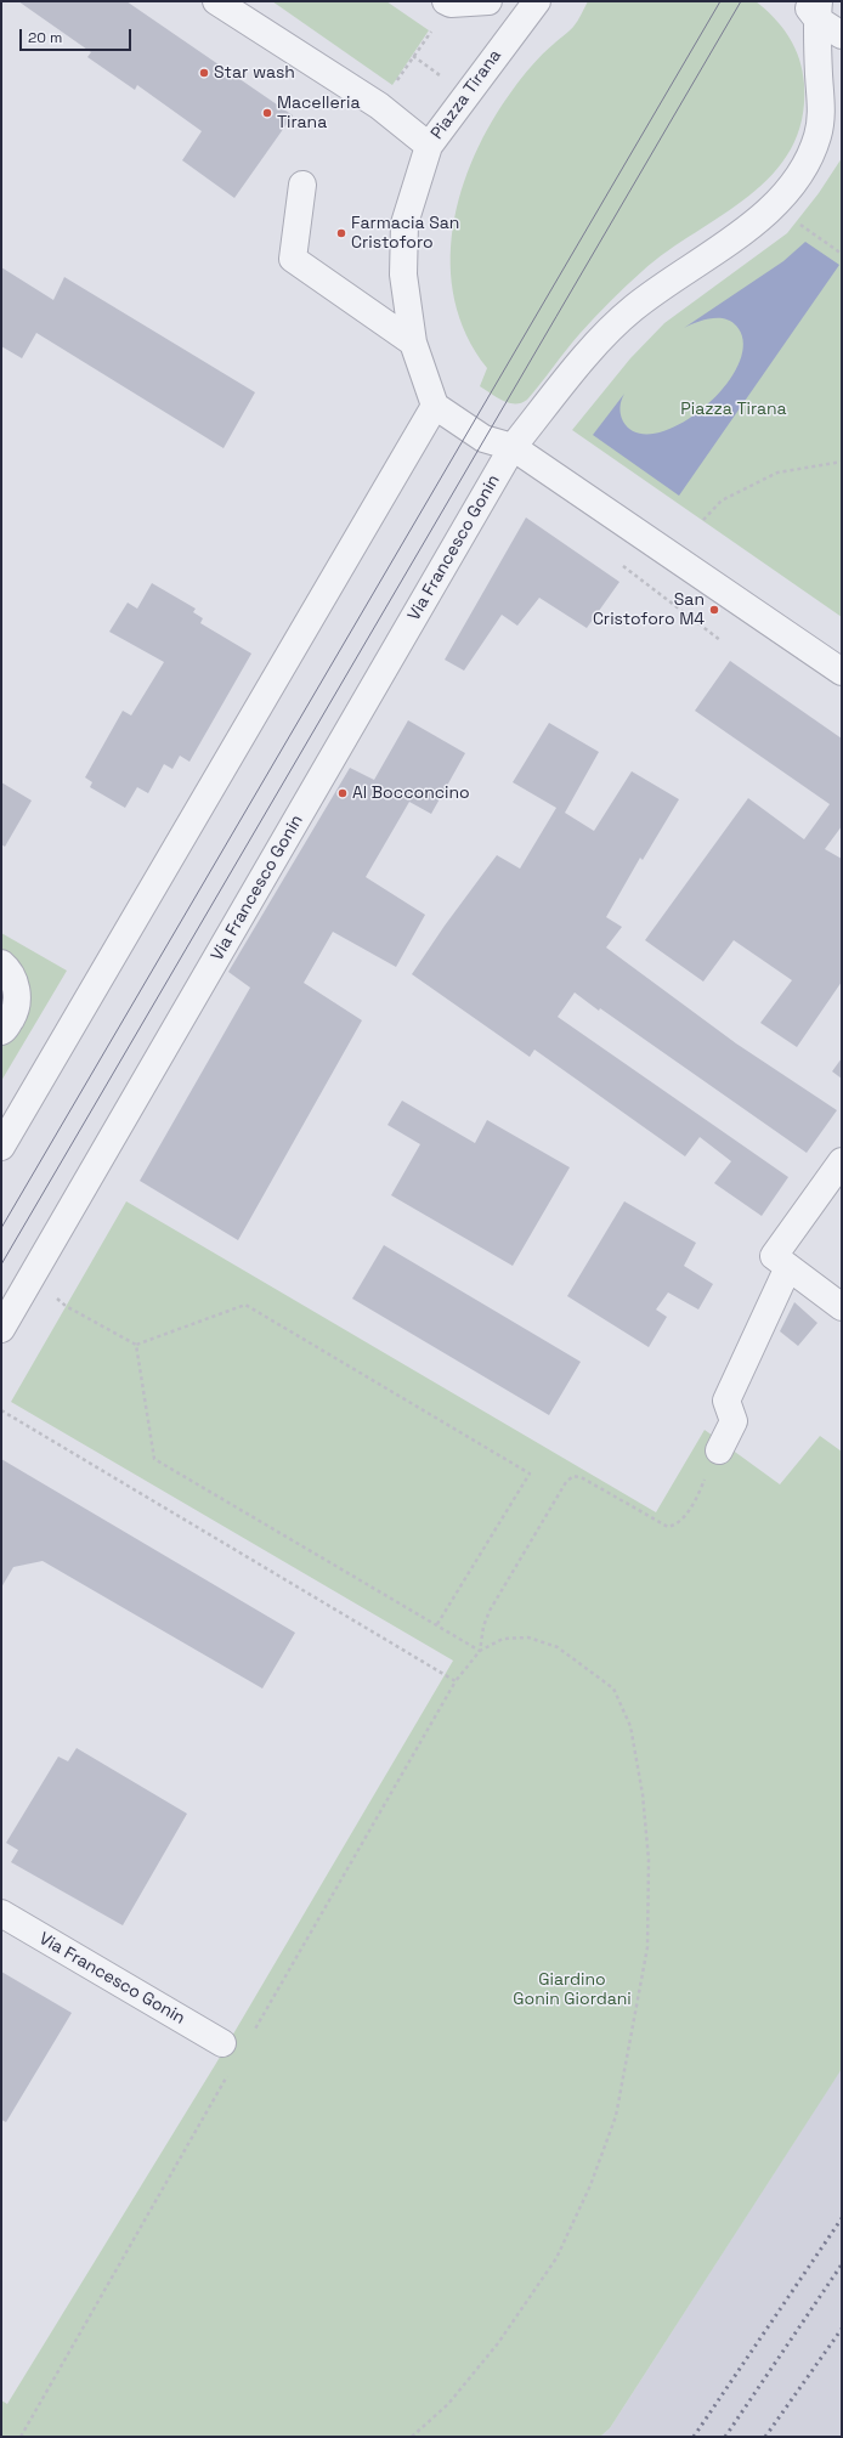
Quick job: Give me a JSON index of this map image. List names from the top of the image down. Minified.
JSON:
{"streets":{"street":["Piazza Tirana","Via Francesco Gonin"]},"parks":["Piazza Tirana","Giardino Gonin Giordani"],"places":["Star wash","Macelleria Tirana","Farmacia San Cristoforo","San Cristoforo M4","Al Bocconcino"],"scale_bar":"20 m"}
